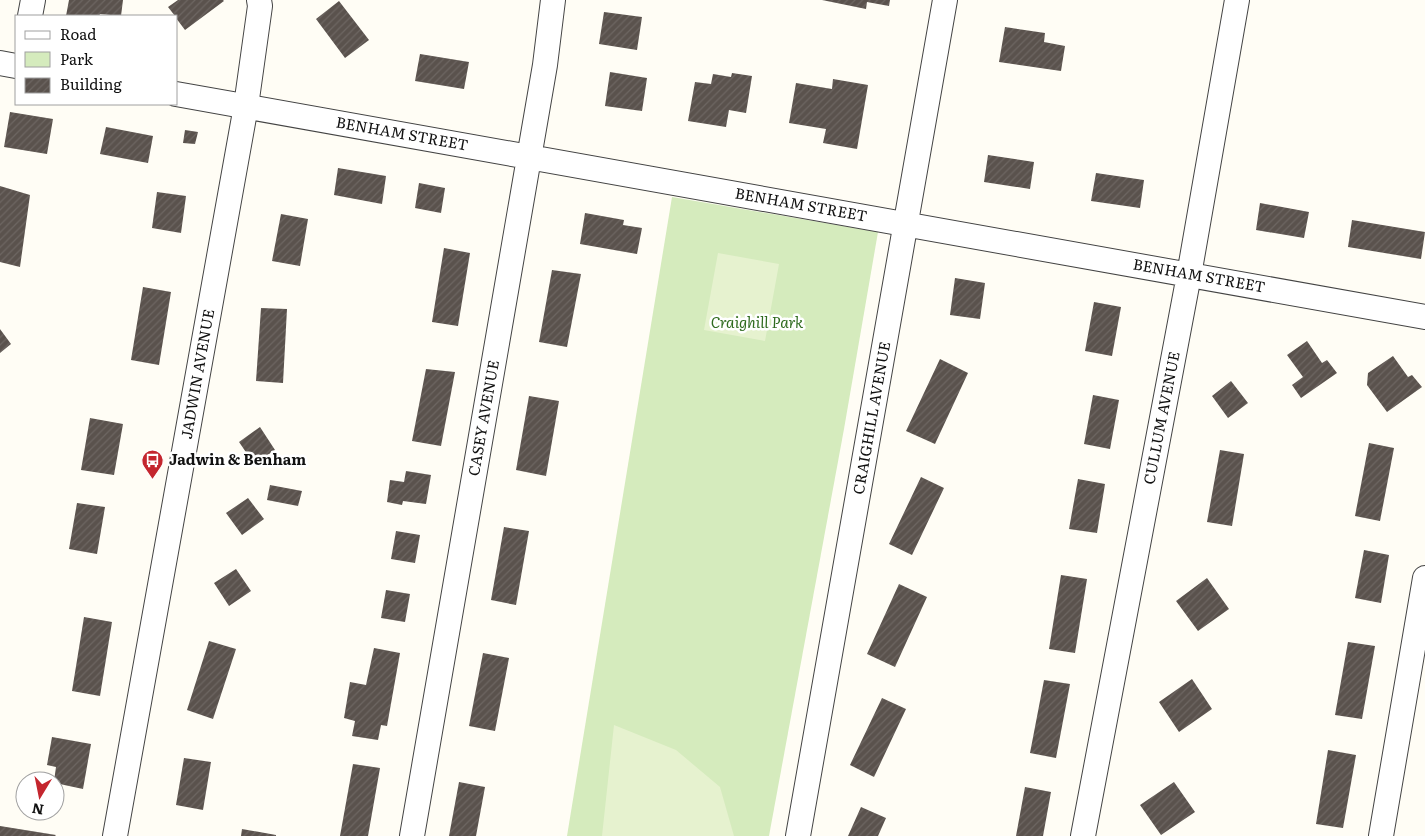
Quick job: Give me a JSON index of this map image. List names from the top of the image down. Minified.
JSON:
{"streets":{"street":["BENHAM STREET","JADWIN AVENUE","CASEY AVENUE","CRAIGHILL AVENUE","CULLUM AVENUE"]},"crossings":[["BENHAM STREET","JADWIN AVENUE"],["BENHAM STREET","CASEY AVENUE"],["BENHAM STREET","CRAIGHILL AVENUE"],["BENHAM STREET","CULLUM AVENUE"]],"parks":["Craighill Park"],"places":{"bus stop":["Jadwin & Benham"]},"legend":["Road","Park","Building"],"north":"bottom"}
